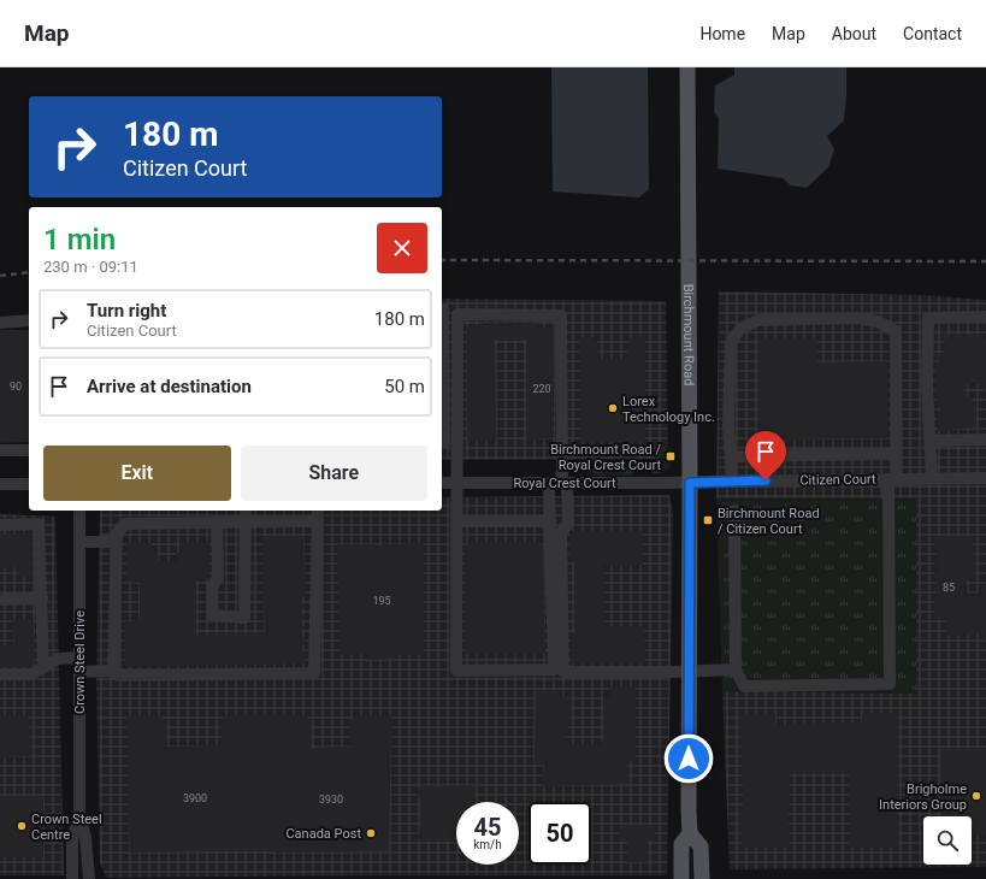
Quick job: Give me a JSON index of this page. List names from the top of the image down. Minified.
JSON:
{"streets":{"main road":["Birchmount Road"],"street":["Citizen Court","Royal Crest Court","Crown Steel Drive"]},"crossings":[["Birchmount Road","Citizen Court"],["Birchmount Road","Royal Crest Court"],["Citizen Court","Royal Crest Court"]],"places":{"other":["Lorex Technology Inc.","Brigholme Interiors Group","Crown Steel Centre","Canada Post"],"transit":["Birchmount Road / Royal Crest Court","Birchmount Road / Citizen Court"]},"house_numbers":["90","220","85","195","3900","3930"],"page":{"header":"Map","nav":["Home","Map","About","Contact"],"turn":["180 m","Citizen Court"],"heading":["1 min","230 m · 09:11"],"list":[{"name":"Turn right","note":"Citizen Court","value":"180 m"},{"name":"Arrive at destination","value":"50 m"}],"buttons":["Exit","Share"],"speed":"45 km/h","limit":"50"}}
